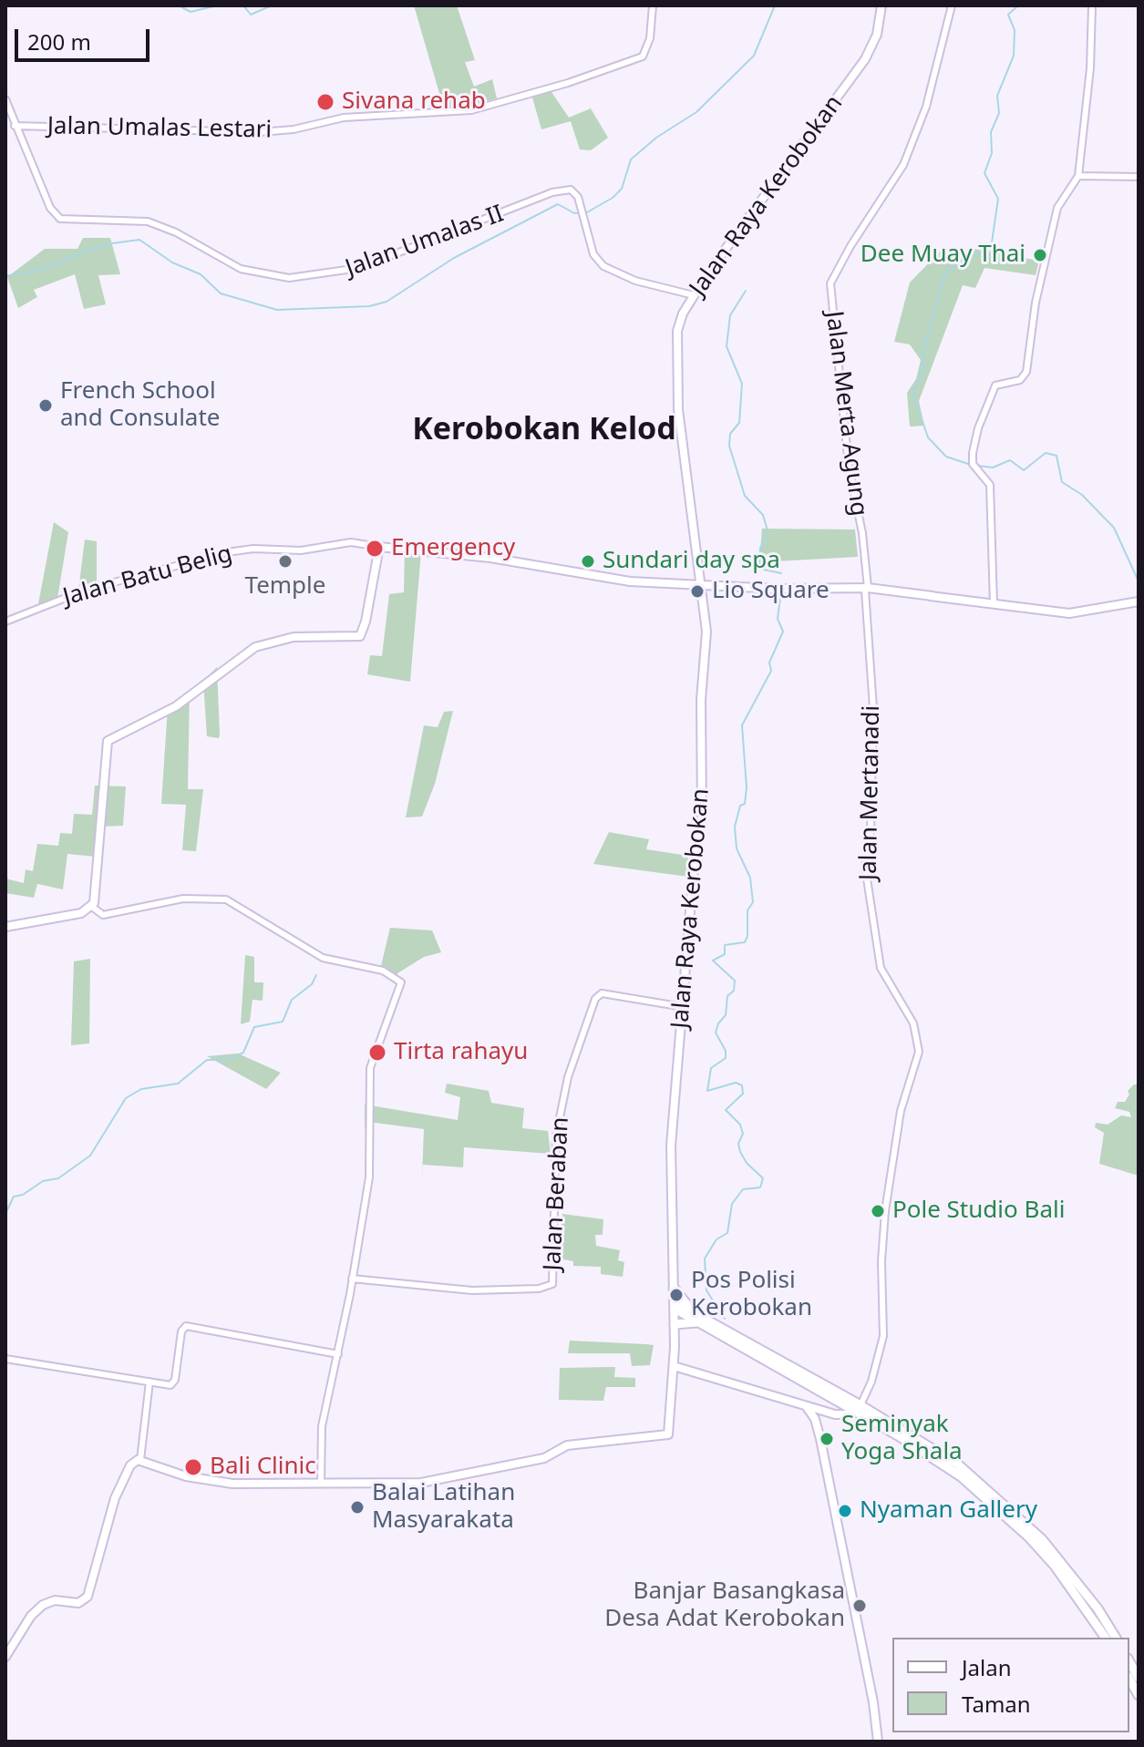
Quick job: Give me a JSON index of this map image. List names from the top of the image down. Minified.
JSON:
{"streets":{"main road":["Jalan Raya Kerobokan"],"street":["Jalan Umalas Lestari","Jalan Umalas II","Jalan Merta Agung","Jalan Batu Belig","Jalan Mertanadi","Jalan Beraban"]},"crossings":[["Jalan Umalas Lestari","Jalan Umalas II"],["Jalan Raya Kerobokan","Jalan Umalas II"],["Jalan Raya Kerobokan","Jalan Beraban"],["Jalan Merta Agung","Jalan Mertanadi"]],"districts":["Kerobokan Kelod"],"places":["Sivana rehab","Dee Muay Thai","French School and Consulate","Emergency","Temple","Sundari day spa","Lio Square","Tirta rahayu","Pole Studio Bali","Pos Polisi Kerobokan","Seminyak Yoga Shala","Bali Clinic","Balai Latihan Masyarakata","Nyaman Gallery","Banjar Basangkasa Desa Adat Kerobokan"],"legend":["Jalan","Taman"],"scale_bar":"200 m"}
